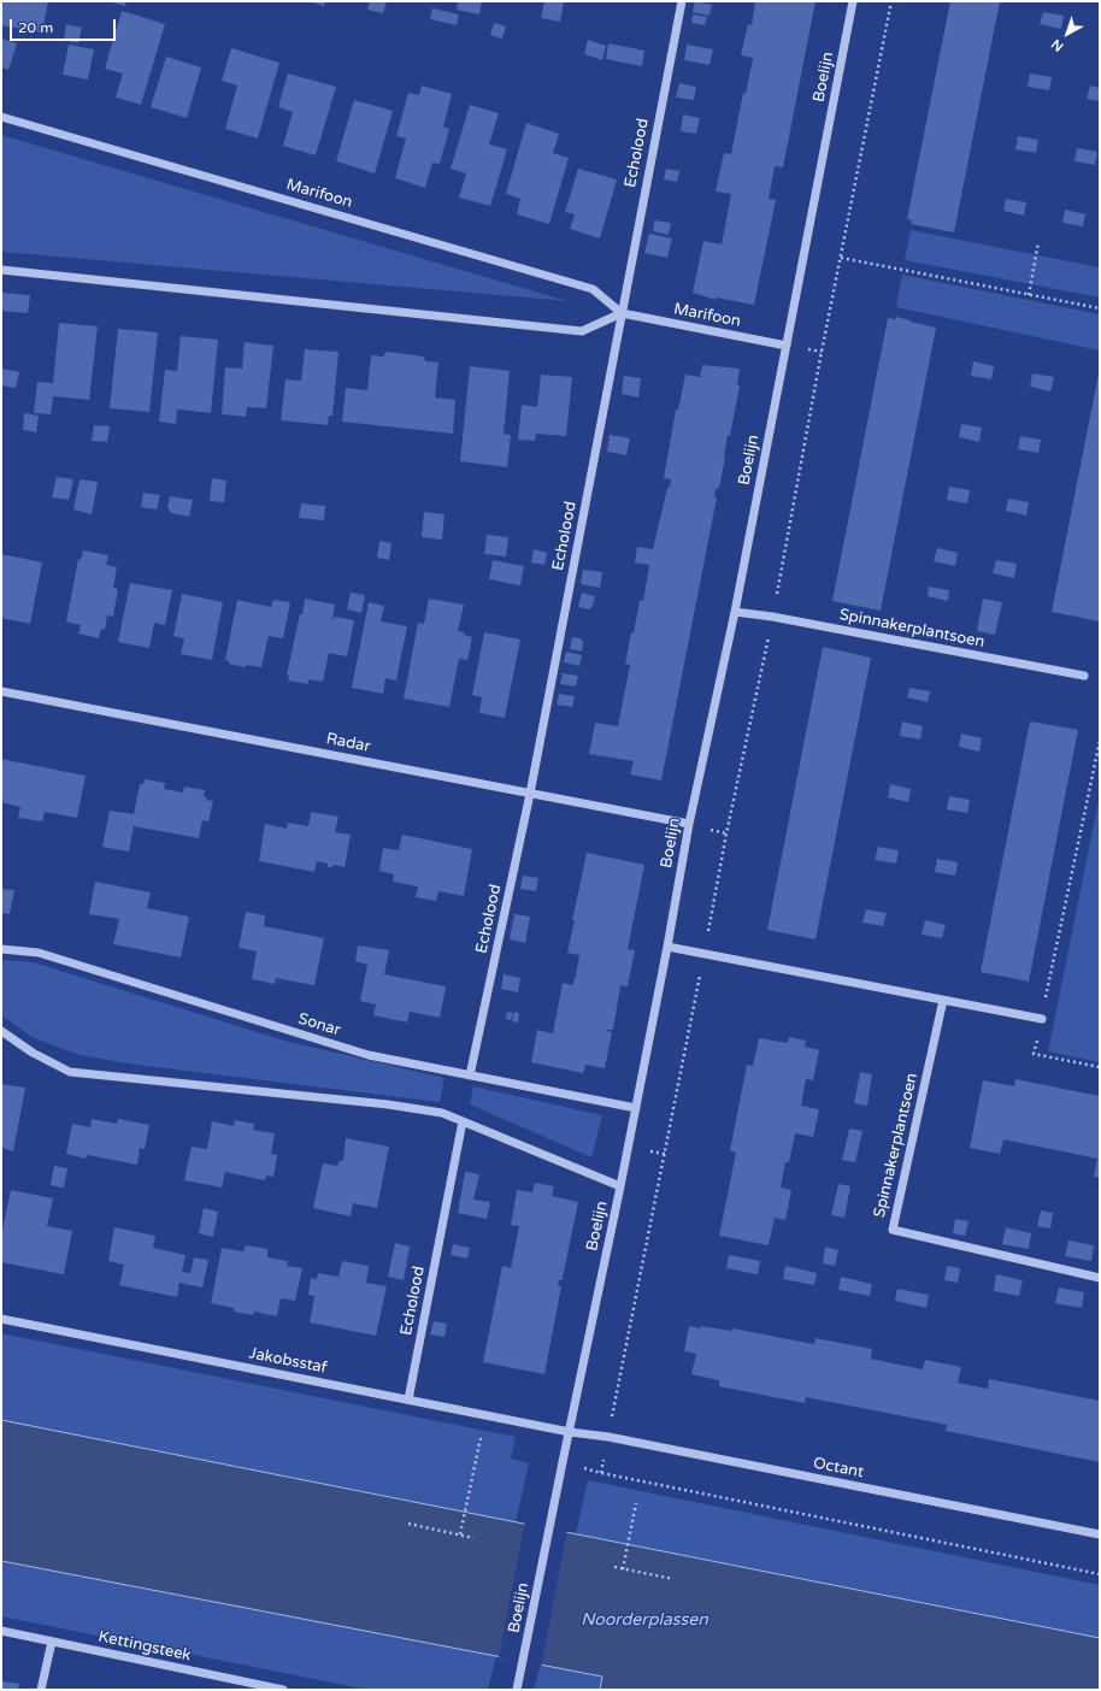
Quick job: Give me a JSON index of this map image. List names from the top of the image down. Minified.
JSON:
{"streets":{"street":["Boelijn","Echolood","Marifoon","Spinnakerplantsoen","Radar","Sonar","Jakobsstaf","Octant","Kettingsteek"]},"crossings":[["Boelijn","Marifoon"],["Boelijn","Spinnakerplantsoen"],["Boelijn","Radar"],["Boelijn","Sonar"],["Boelijn","Jakobsstaf"],["Boelijn","Octant"],["Echolood","Marifoon"],["Echolood","Radar"],["Echolood","Sonar"],["Echolood","Jakobsstaf"],["Jakobsstaf","Octant"]],"water":["Noorderplassen"],"scale_bar":"20 m","north":"bottom left"}
